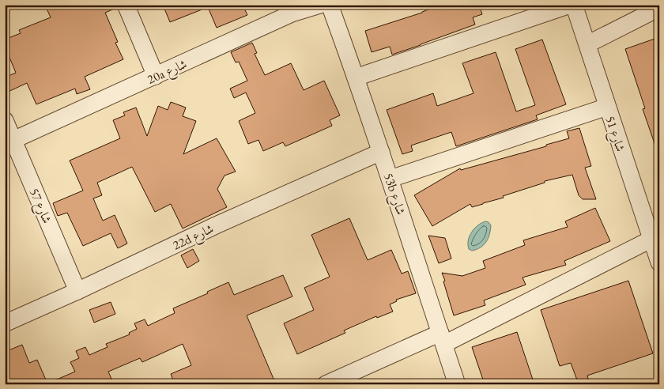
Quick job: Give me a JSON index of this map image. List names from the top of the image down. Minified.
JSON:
{"streets":{"street":["20a شارع","شارع 51","53b شارع","شارع 57","22d شارع"]},"crossings":[["20a شارع","شارع 57"],["53b شارع","22d شارع"],["شارع 57","22d شارع"]]}
